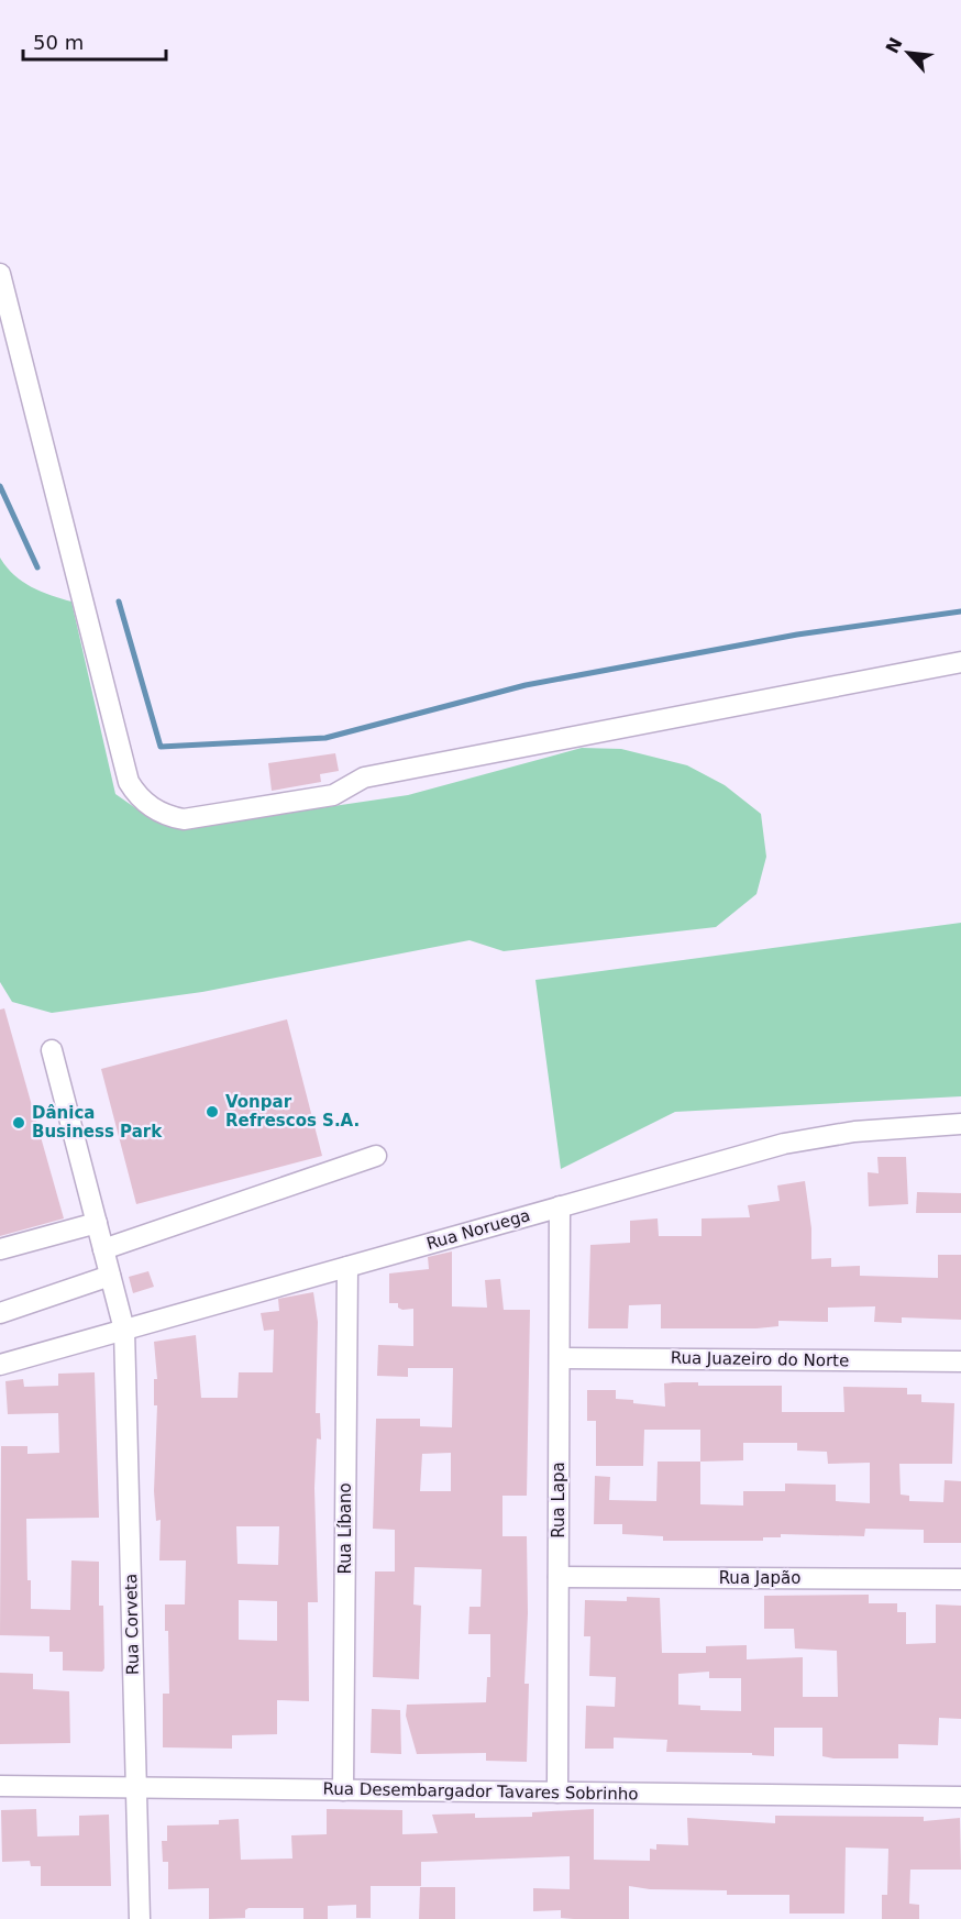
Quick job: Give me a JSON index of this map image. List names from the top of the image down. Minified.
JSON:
{"streets":{"street":["Rua Noruega","Rua Juazeiro do Norte","Rua Lapa","Rua Líbano","Rua Japão","Rua Corveta","Rua Desembargador Tavares Sobrinho"]},"crossings":[["Rua Noruega","Rua Lapa"],["Rua Noruega","Rua Líbano"],["Rua Noruega","Rua Corveta"],["Rua Juazeiro do Norte","Rua Lapa"],["Rua Lapa","Rua Japão"],["Rua Lapa","Rua Desembargador Tavares Sobrinho"],["Rua Líbano","Rua Desembargador Tavares Sobrinho"],["Rua Corveta","Rua Desembargador Tavares Sobrinho"]],"places":["Vonpar Refrescos S.A.","Dânica Business Park"],"scale_bar":"50 m","north":"top left"}
